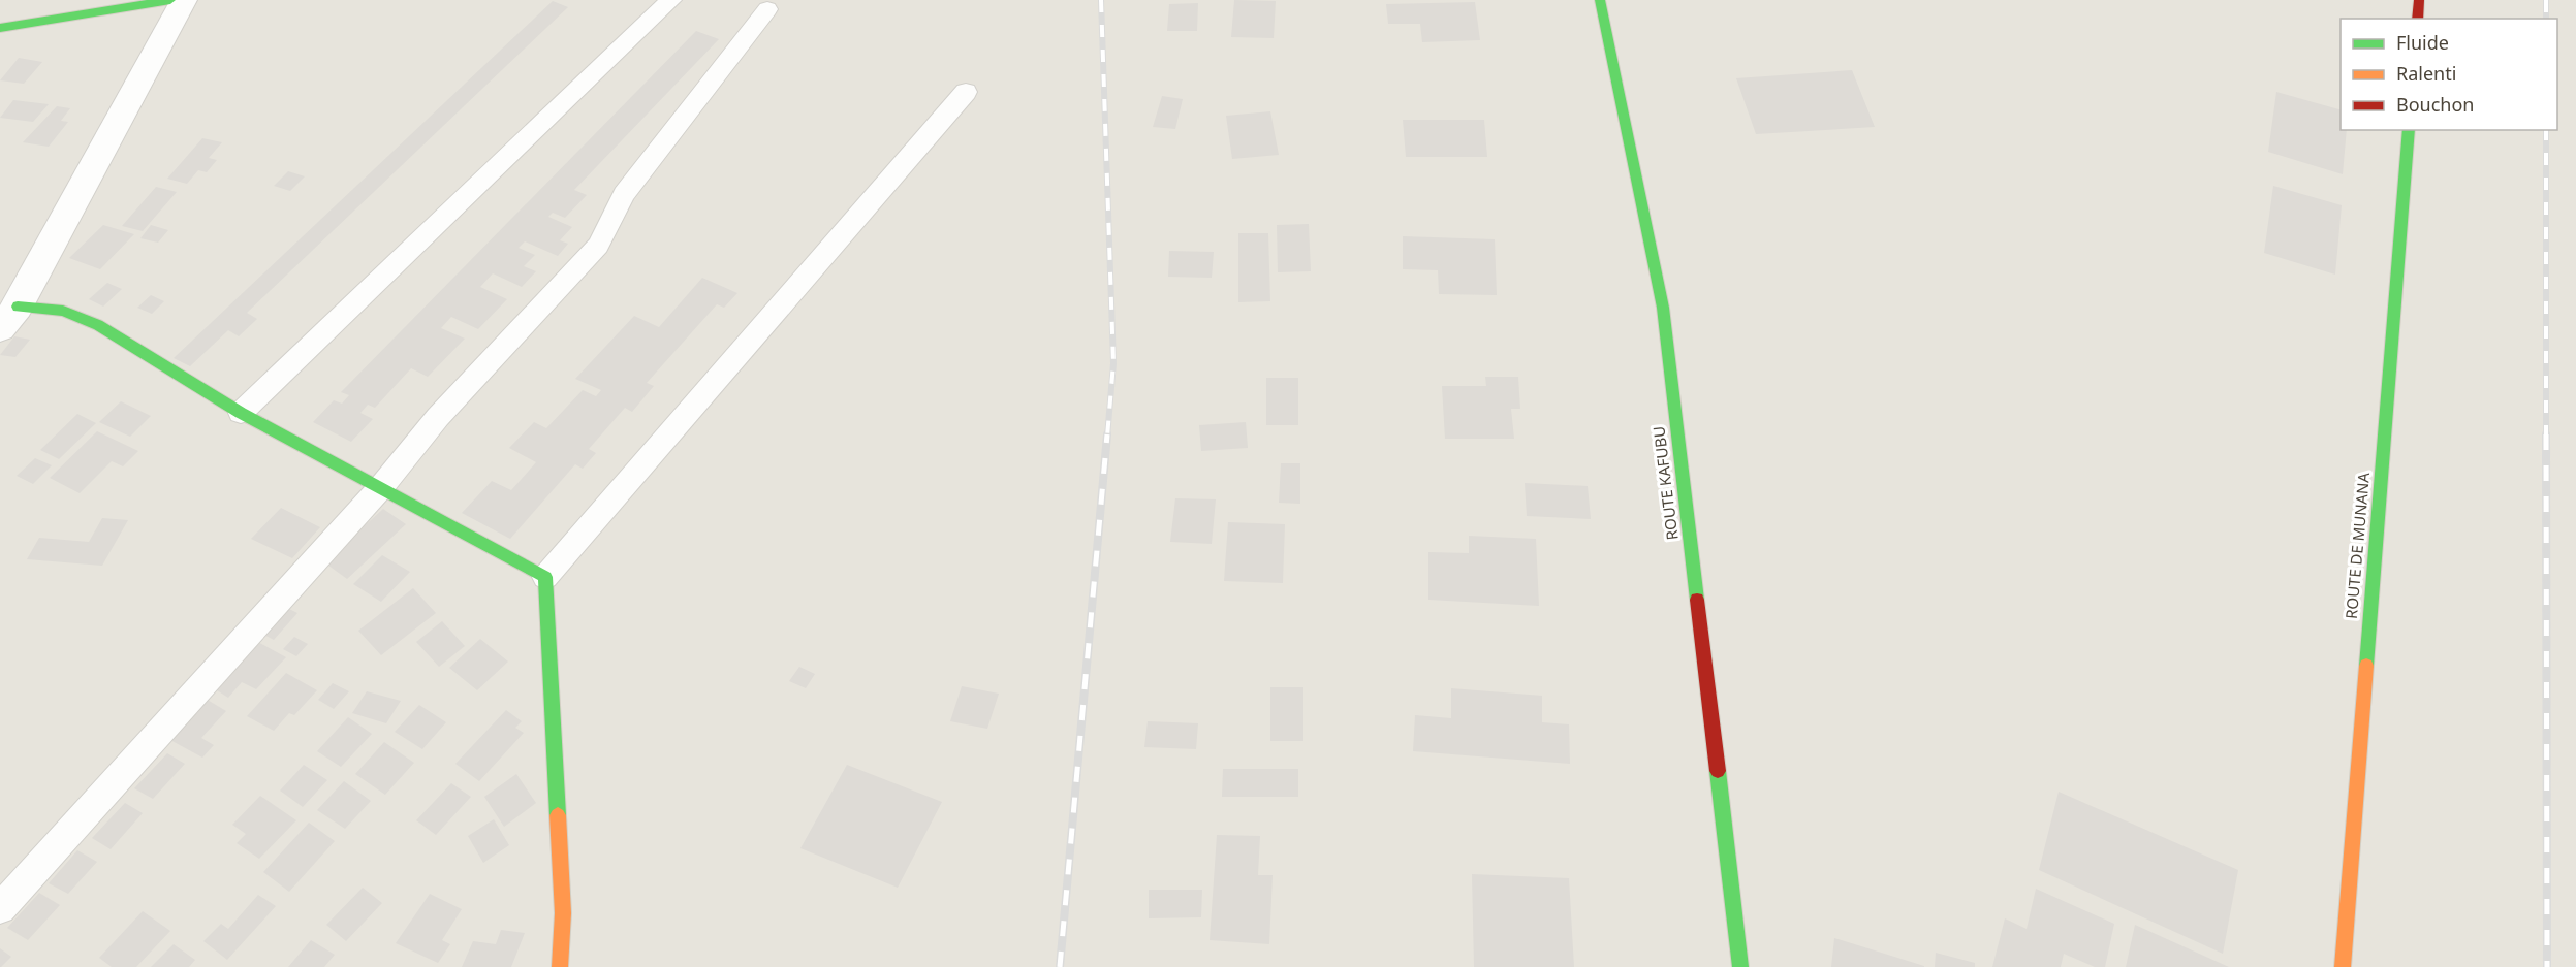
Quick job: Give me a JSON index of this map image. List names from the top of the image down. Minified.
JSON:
{"streets":{"main road":["ROUTE KAFUBU","ROUTE DE MUNANA"]},"legend":["Fluide","Ralenti","Bouchon"]}
